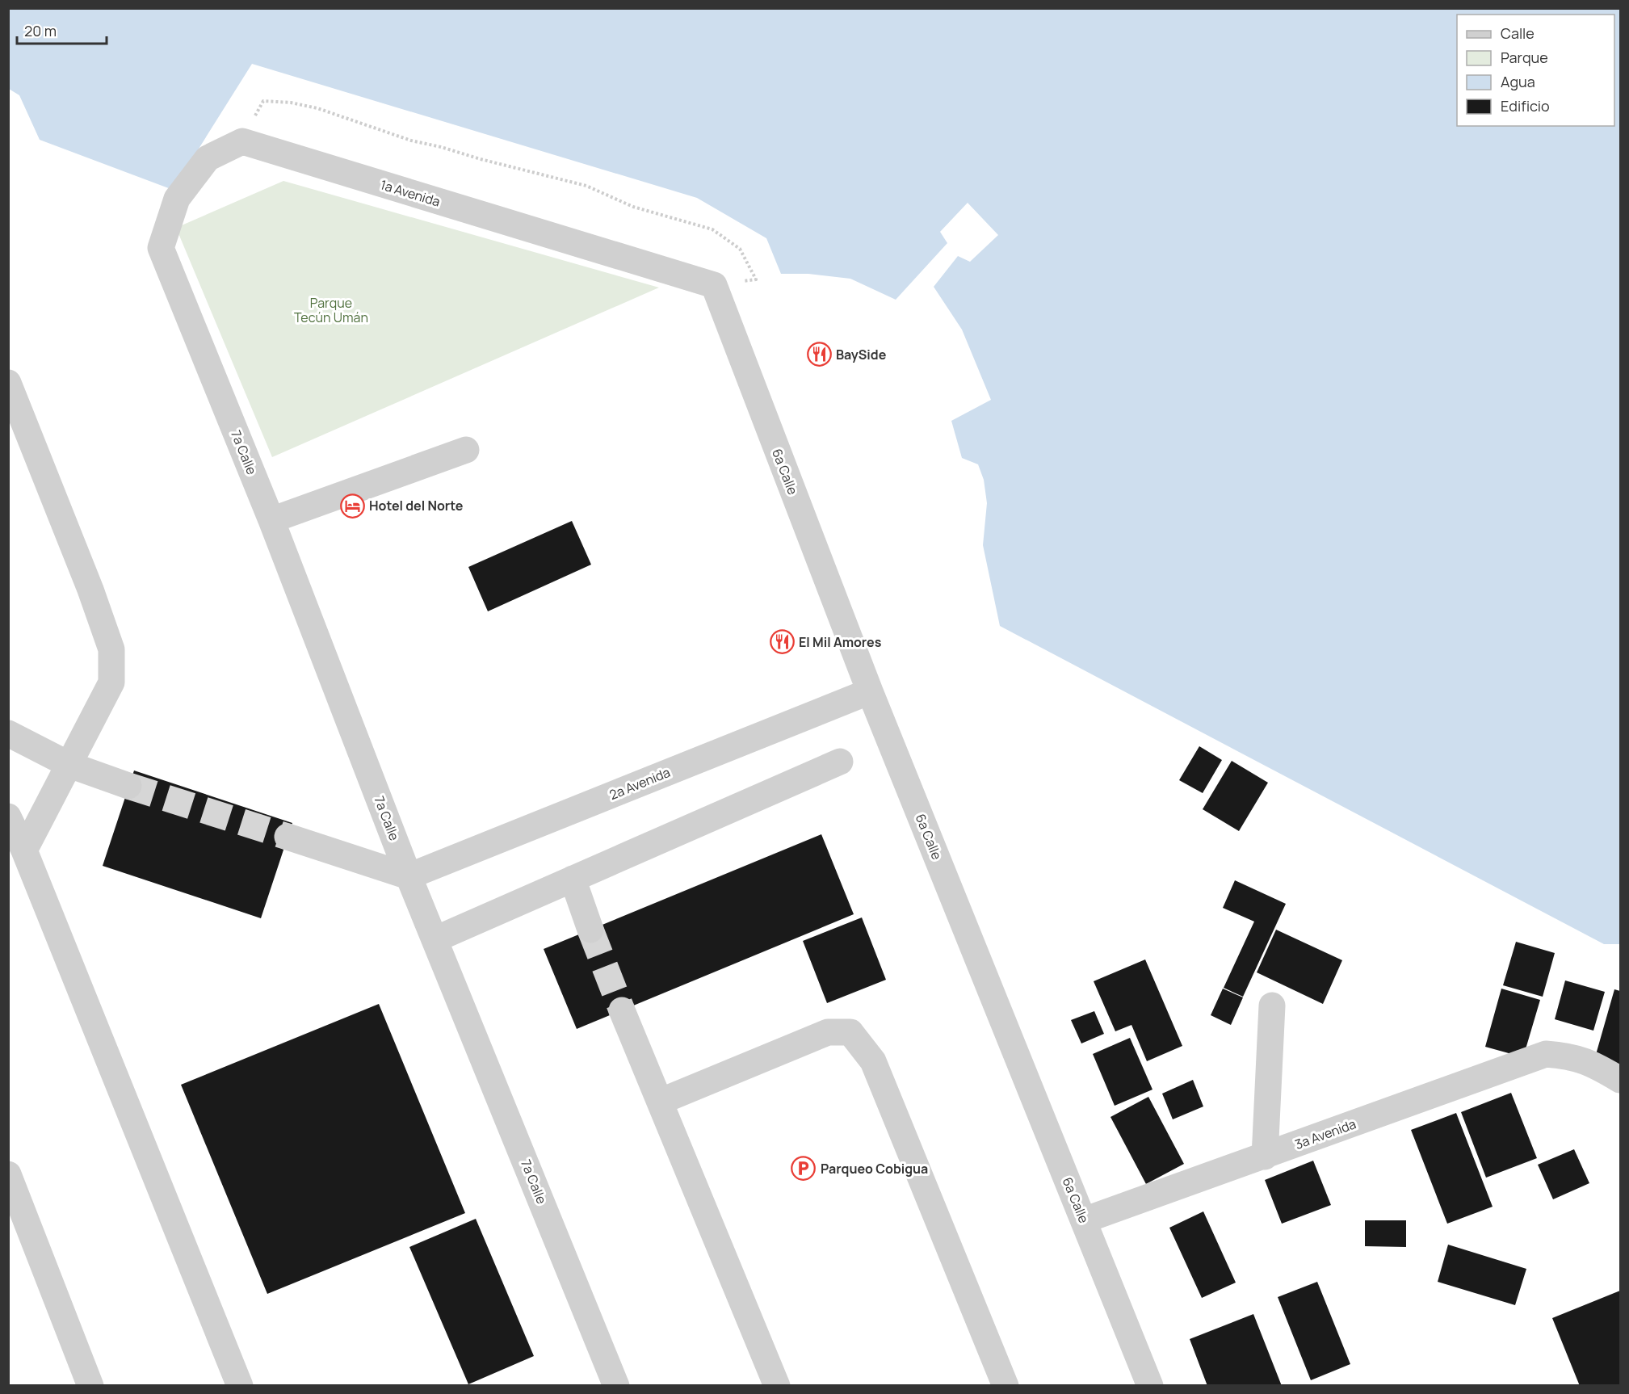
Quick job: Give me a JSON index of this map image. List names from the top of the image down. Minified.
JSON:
{"streets":{"street":["1a Avenida","7a Calle","6a Calle","2a Avenida","3a Avenida"]},"crossings":[["1a Avenida","7a Calle"],["1a Avenida","6a Calle"],["7a Calle","2a Avenida"],["6a Calle","2a Avenida"],["6a Calle","3a Avenida"]],"parks":["Parque Tecún Umán"],"places":{"restaurant":["BaySide","El Mil Amores"],"hotel":["Hotel del Norte"],"parking":["Parqueo Cobigua"]},"legend":["Calle","Parque","Agua","Edificio"],"scale_bar":"20 m"}
